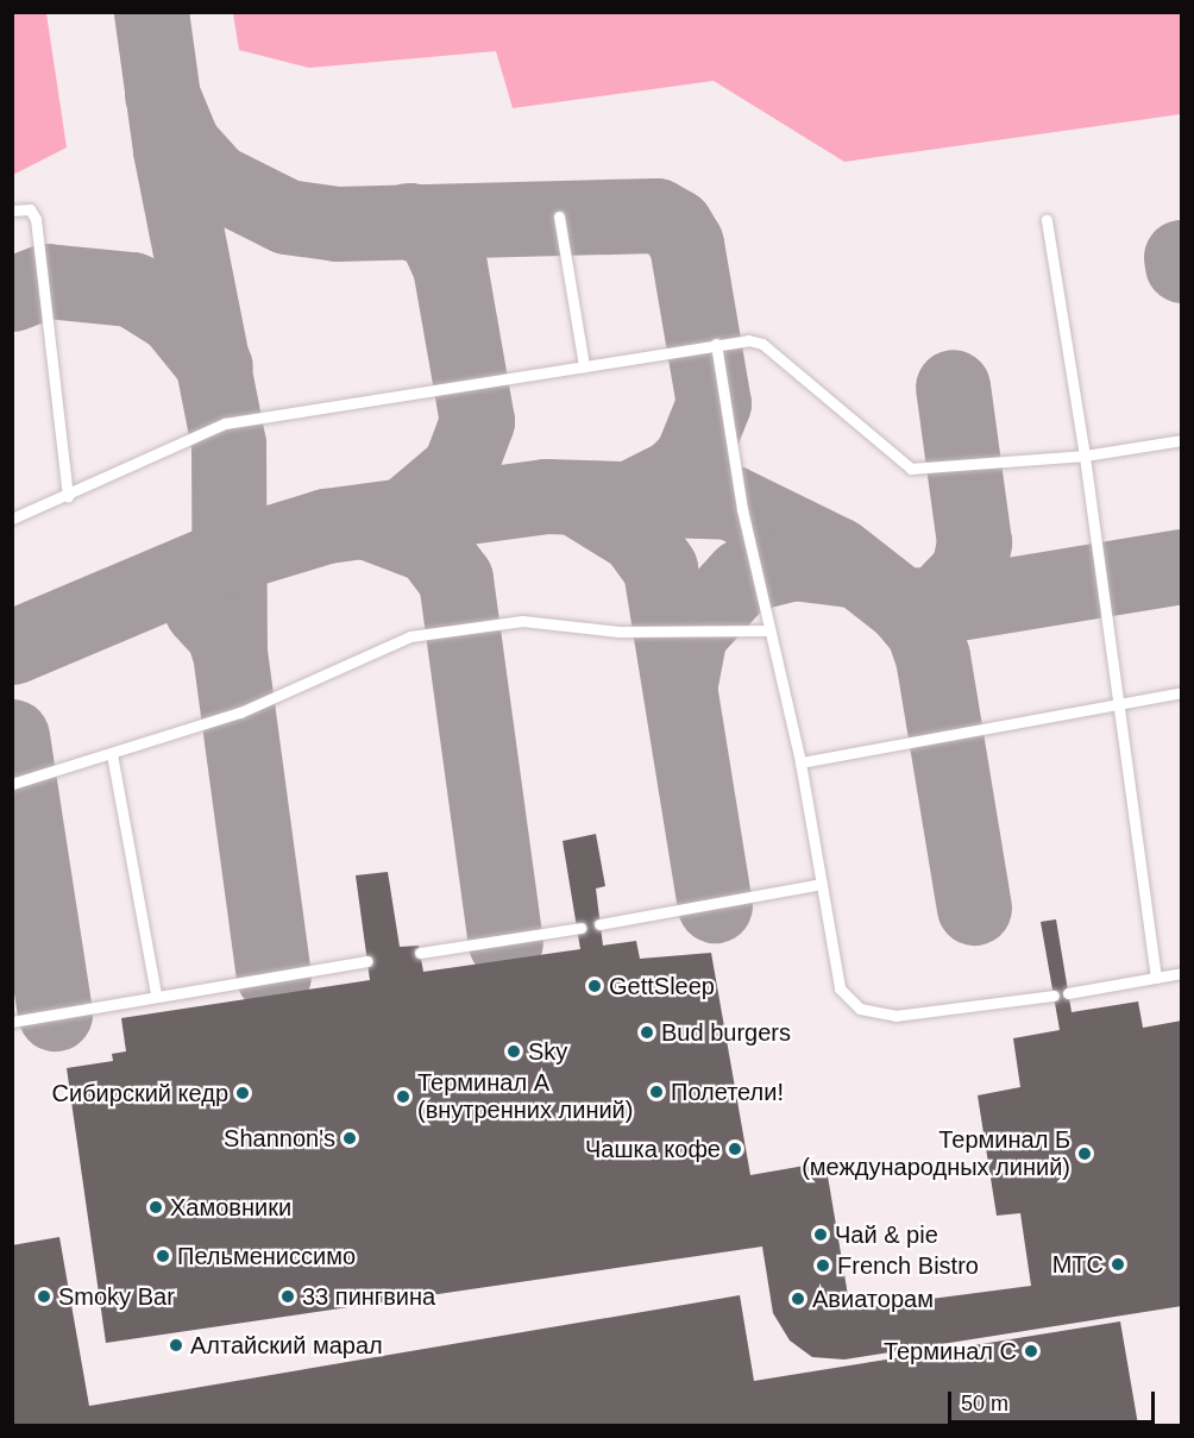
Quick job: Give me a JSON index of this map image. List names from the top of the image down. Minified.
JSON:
{"places":["GettSleep","Bud burgers","Sky","Полетели!","Сибирский кедр","Терминал А (внутренних линий)","Shannon's","Чашка кофе","Терминал Б (международных линий)","Хамовники","Чай & pie","Пельмениссимо","МТС","French Bistro","Smoky Bar","33 пингвина","Авиаторам","Алтайский марал","Терминал С"],"scale_bar":"50 m"}
